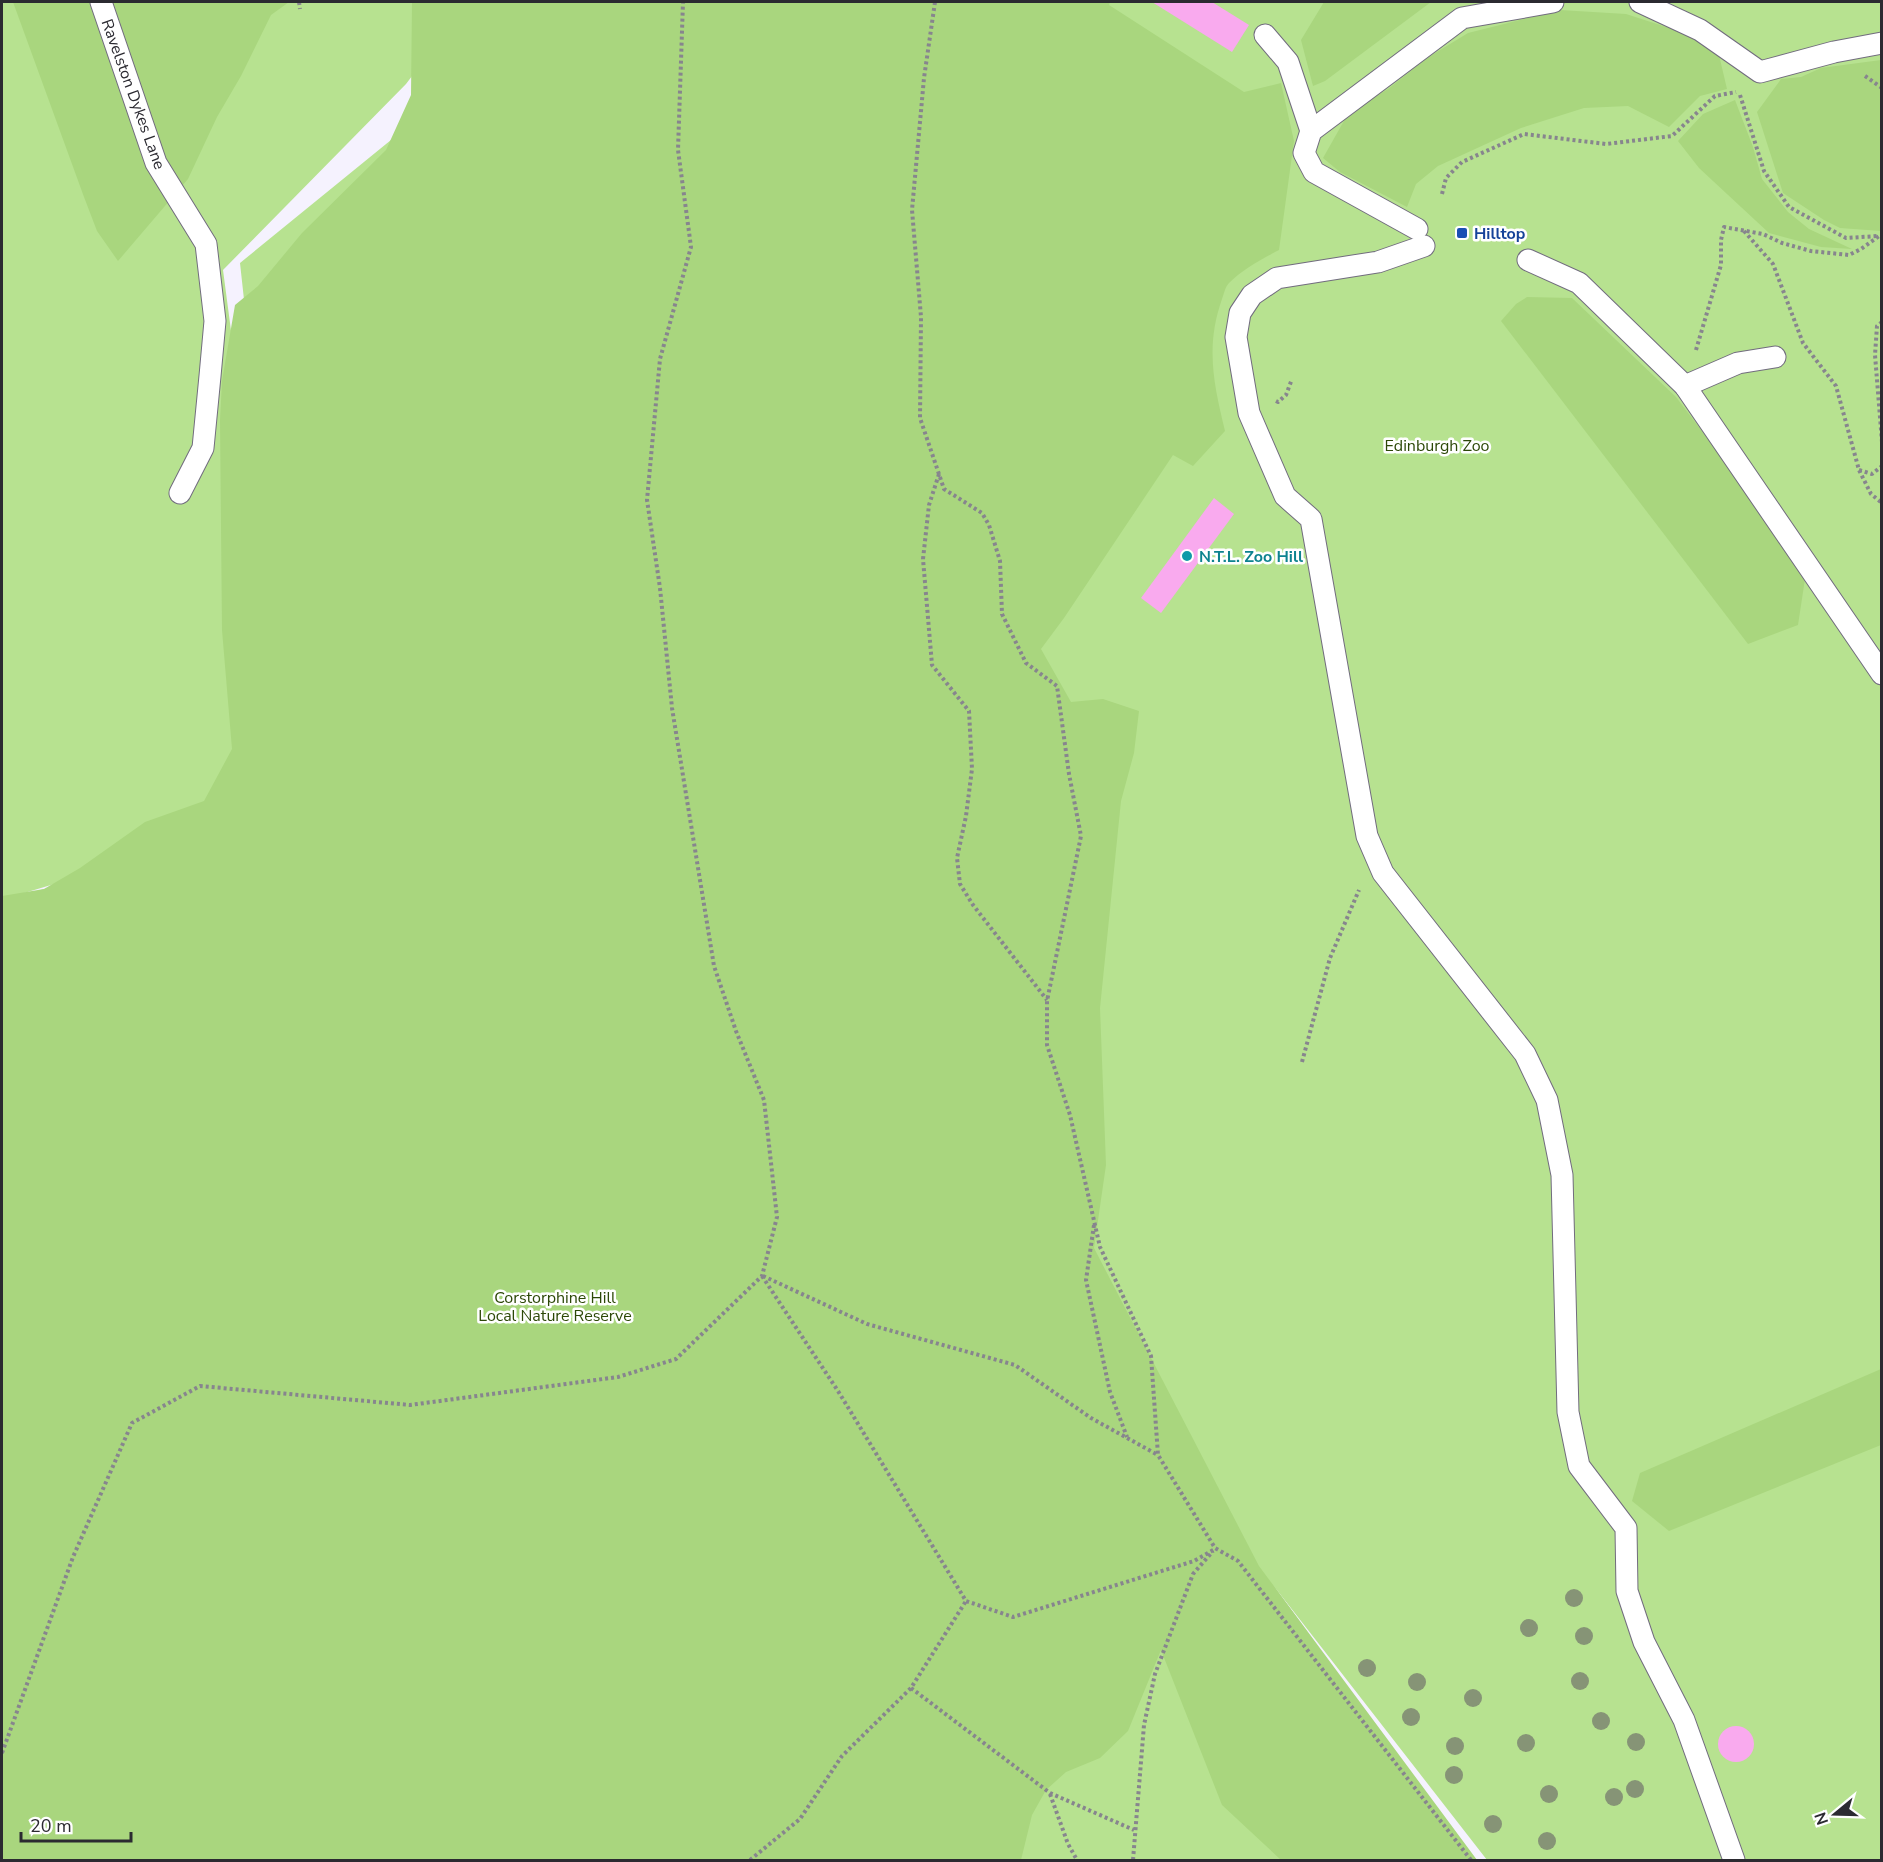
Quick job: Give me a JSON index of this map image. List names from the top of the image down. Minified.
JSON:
{"streets":{"lane":["Ravelston Dykes Lane"]},"parks":["Edinburgh Zoo","Corstorphine Hill Local Nature Reserve"],"places":{"transit":["Hilltop"],"other":["N.T.L. Zoo Hill"]},"scale_bar":"20 m","north":"left"}
